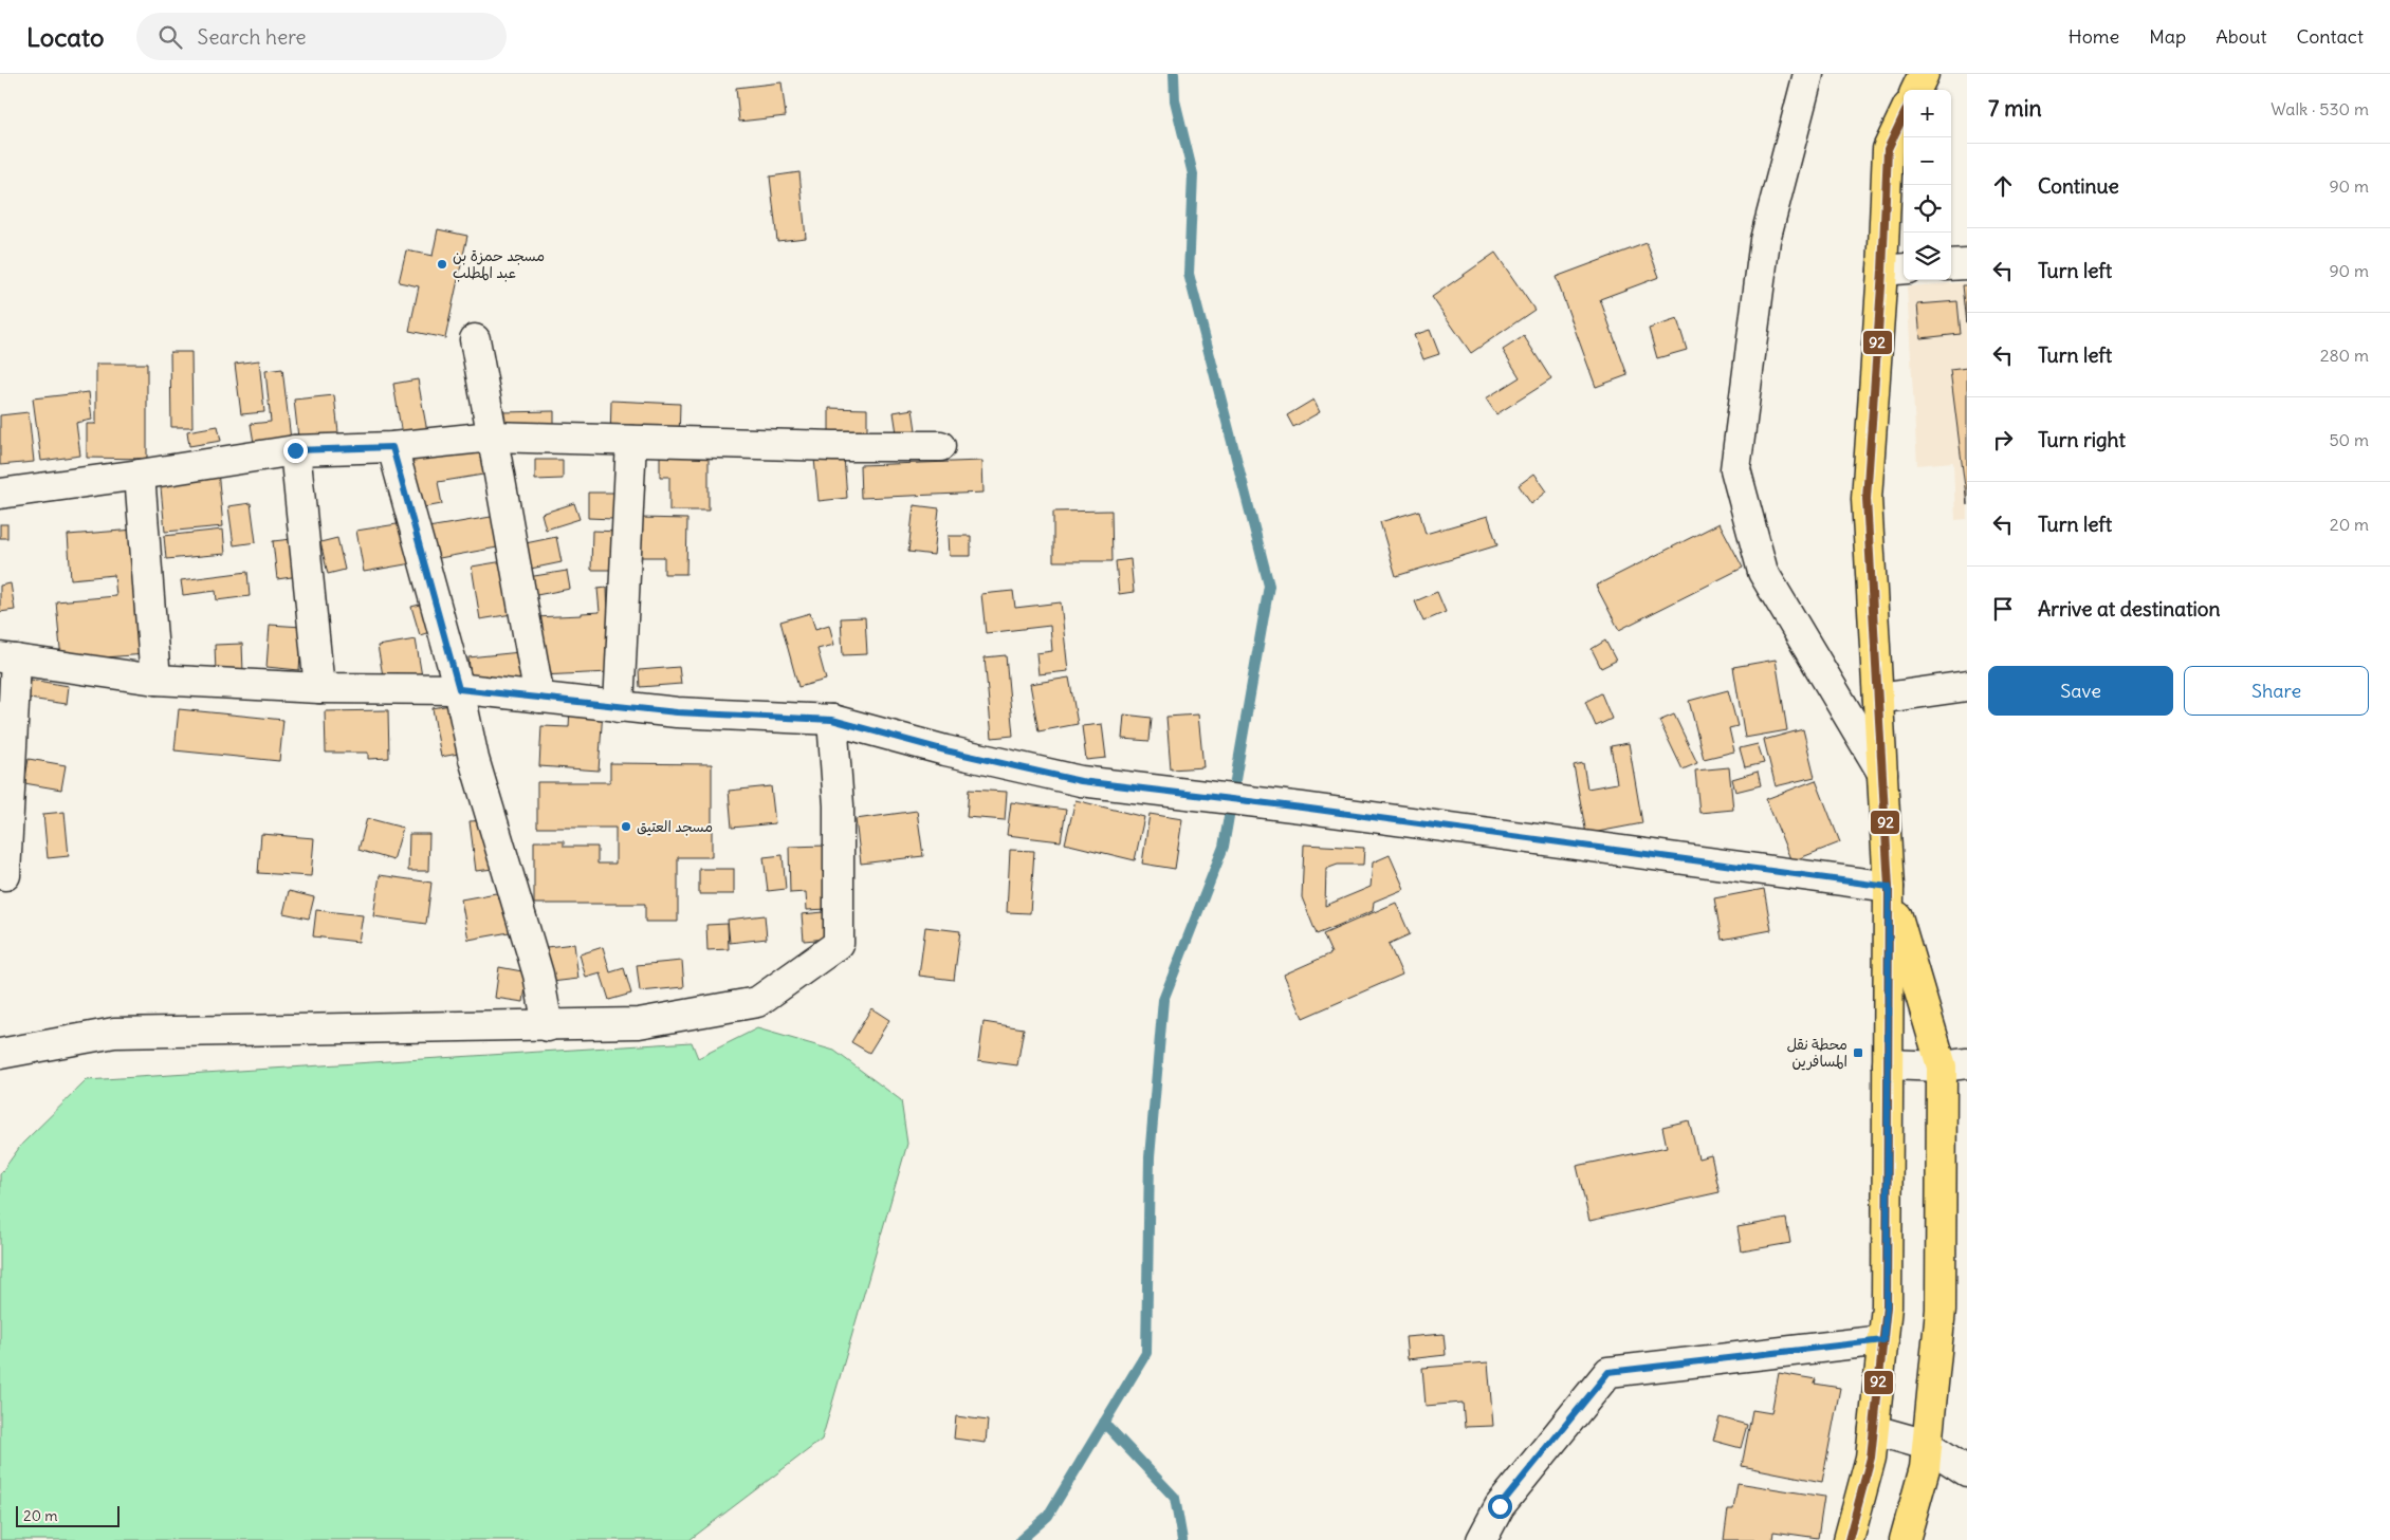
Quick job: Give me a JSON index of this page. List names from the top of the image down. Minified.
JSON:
{"places":{"other":["مسجد حمزة بن عبد المطلب","مسجد العتيق"],"transit":["محطة نقل المسافرين"]},"lines":["transit line 92"],"scale_bar":"20 m","page":{"header":"Locato","search":"Search here","nav":["Home","Map","About","Contact"],"heading":["7 min","Walk · 530 m"],"map_buttons":["+","−"],"list":[["Continue","90 m"],["Turn left","90 m"],["Turn left","280 m"],["Turn right","50 m"],["Turn left","20 m"],"Arrive at destination"],"buttons":["Save","Share"],"scale":"20 m"}}
